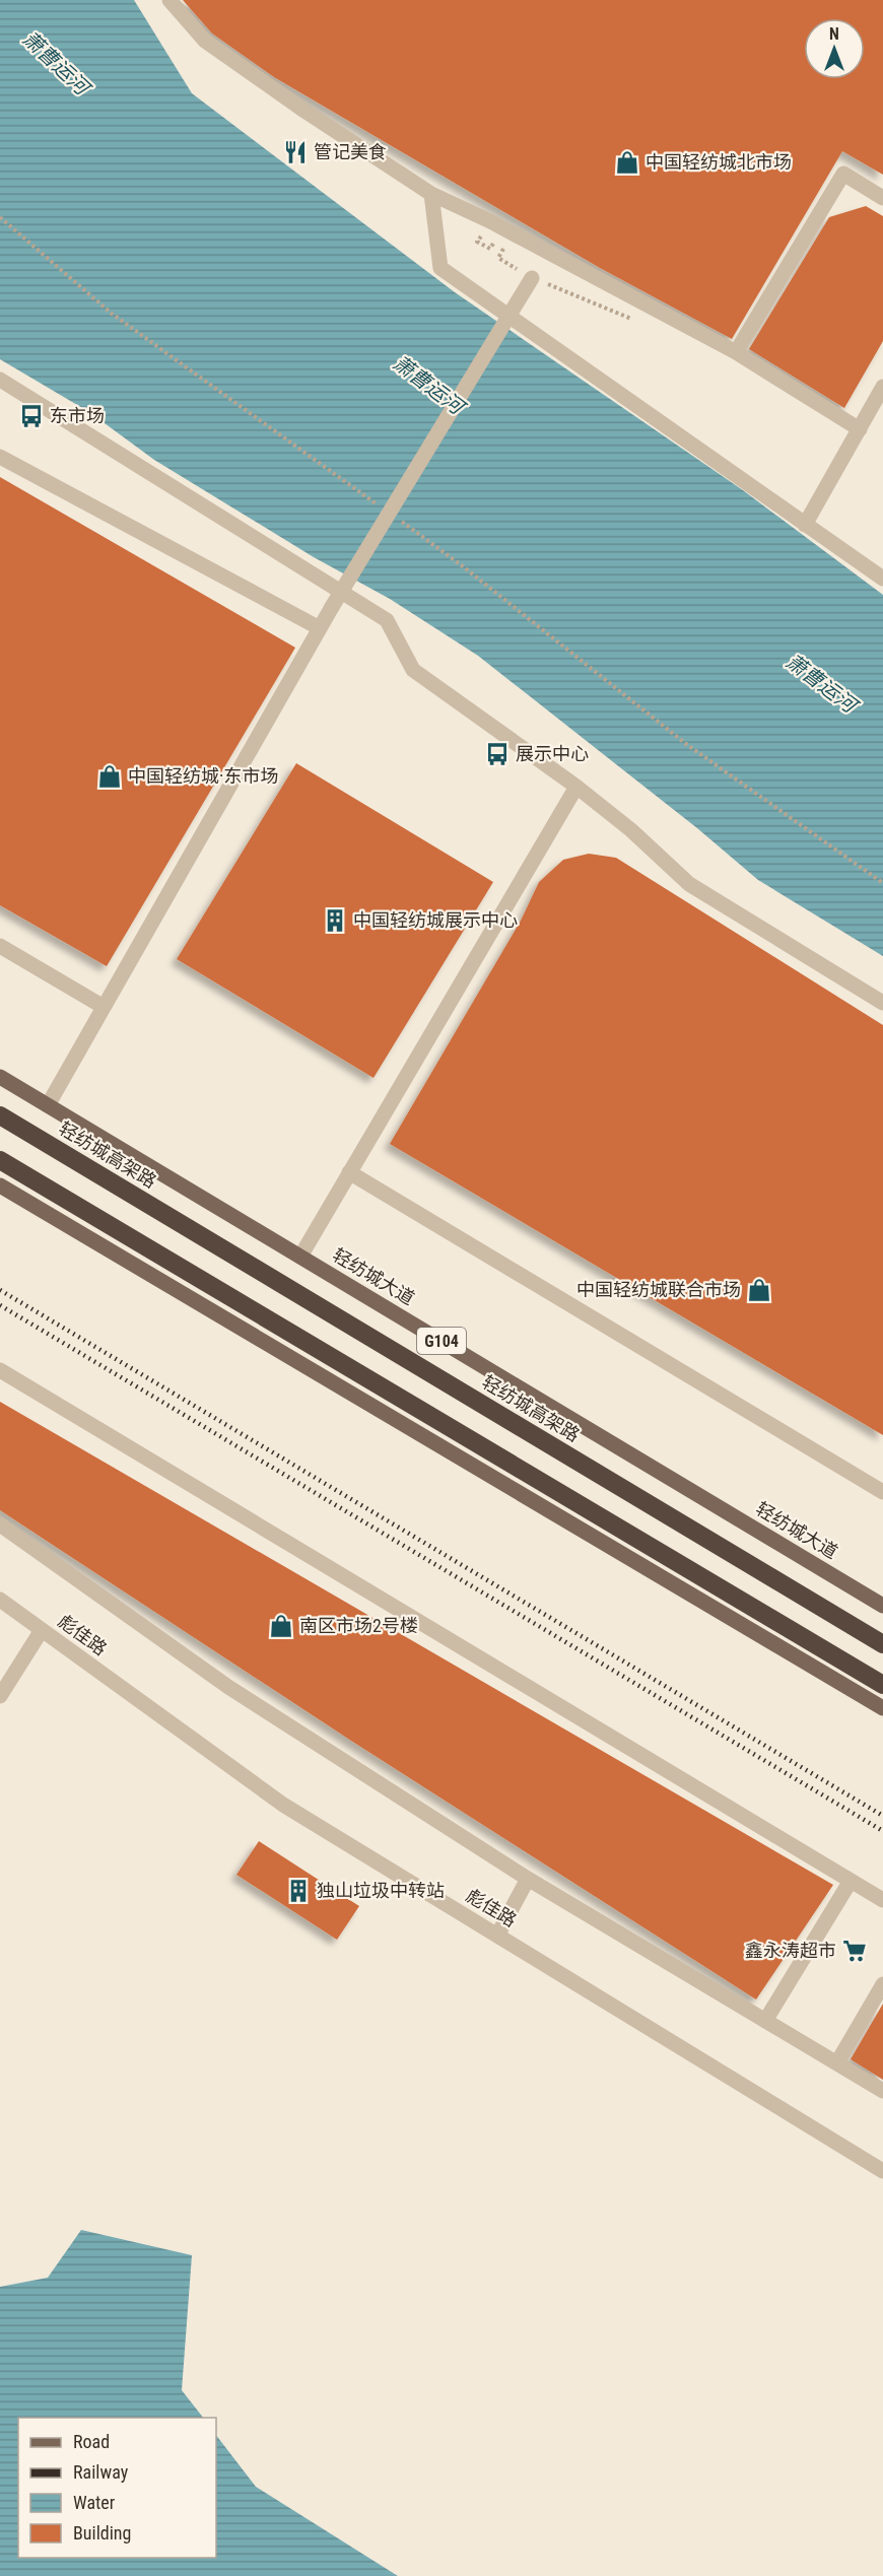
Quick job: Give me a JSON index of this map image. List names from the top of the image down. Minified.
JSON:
{"streets":{"highway":["轻纺城高架路"],"main road":["轻纺城大道","G104"],"street":["彪佳路"]},"water":["萧曹运河"],"places":{"restaurant":["管记美食"],"shop":["中国轻纺城北市场","中国轻纺城·东市场","中国轻纺城联合市场","南区市场2号楼"],"bus stop":["东市场","展示中心"],"building":["中国轻纺城展示中心","独山垃圾中转站"],"supermarket":["鑫永涛超市"]},"legend":["Road","Railway","Water","Building"],"north":"top"}
